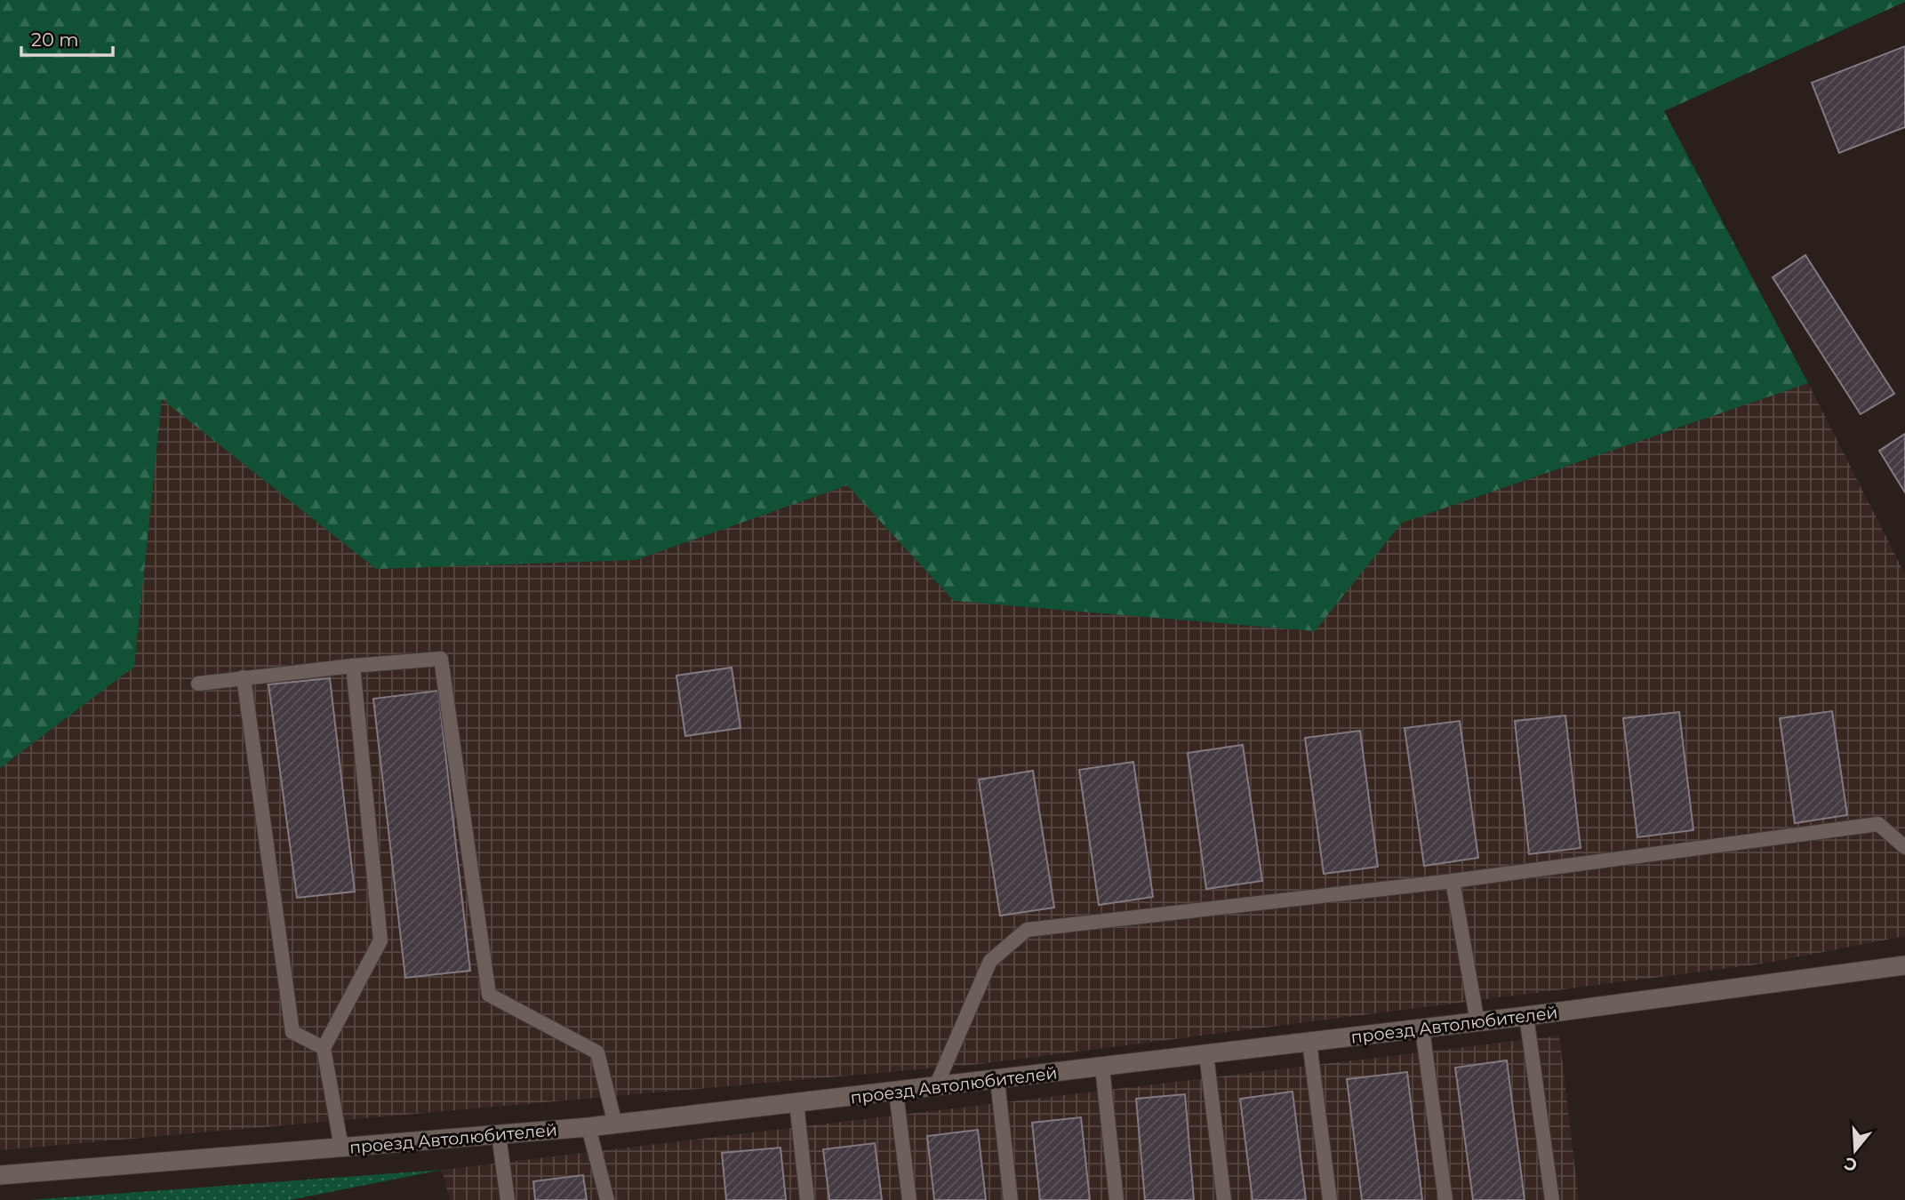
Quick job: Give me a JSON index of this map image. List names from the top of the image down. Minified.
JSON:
{"streets":{"street":["проезд Автолюбителей"]},"scale_bar":"20 m","north":"bottom"}
